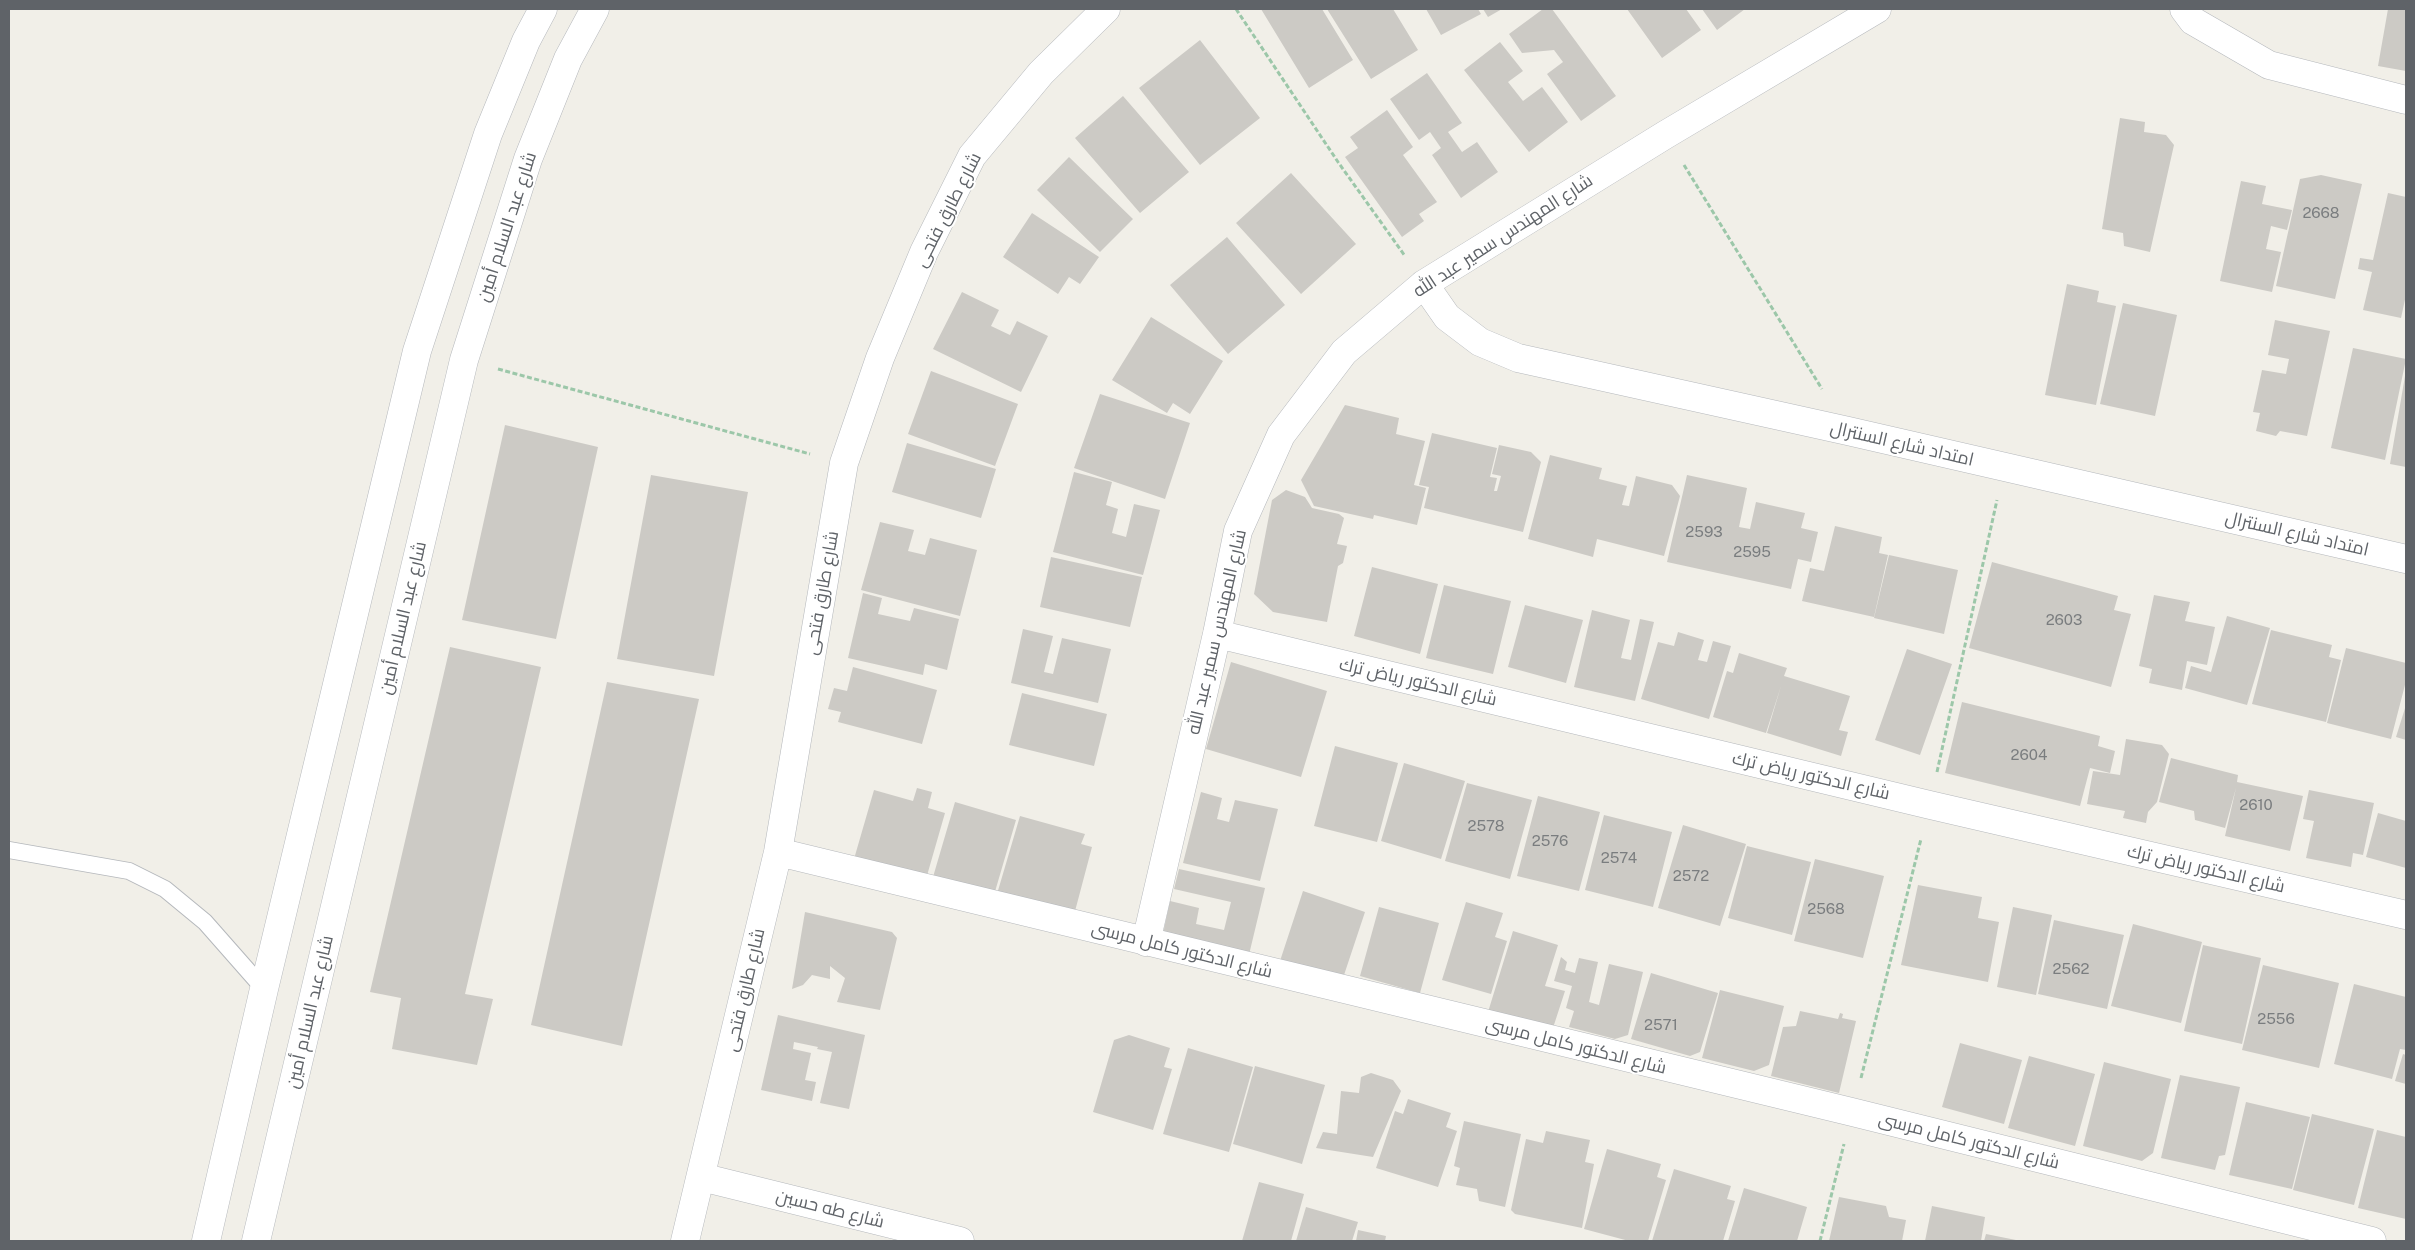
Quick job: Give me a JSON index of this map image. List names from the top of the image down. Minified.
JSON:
{"streets":{"street":["شارع طارق فتحى","شارع عبد السلام أمين","شارع المهندس سمير عبد الله","امتداد شارع السنترال","شارع الدكتور رياض ترك","شارع الدكتور كامل مرسى","شارع طه حسين"]},"crossings":[["شارع طارق فتحى","شارع الدكتور كامل مرسى"],["شارع طارق فتحى","شارع طه حسين"],["شارع المهندس سمير عبد الله","امتداد شارع السنترال"],["شارع المهندس سمير عبد الله","شارع الدكتور رياض ترك"],["شارع المهندس سمير عبد الله","شارع الدكتور كامل مرسى"]],"house_numbers":["2668","2593","2595","2603","2604","2610","2578","2576","2574","2572","2568","2562","2556","2571"]}
